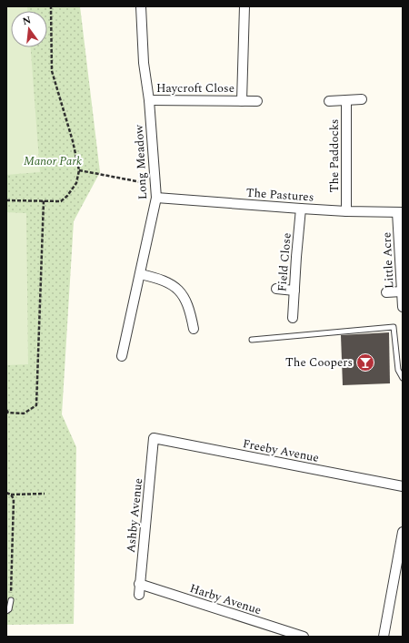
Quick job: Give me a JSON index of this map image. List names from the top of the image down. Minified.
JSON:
{"streets":{"street":["Haycroft Close","The Paddocks","Long Meadow","The Pastures","Little Acre","Field Close","Freeby Avenue","Ashby Avenue","Harby Avenue"]},"crossings":[["Haycroft Close","Long Meadow"],["The Paddocks","The Pastures"],["Long Meadow","The Pastures"],["The Pastures","Little Acre"],["The Pastures","Field Close"],["Freeby Avenue","Ashby Avenue"],["Ashby Avenue","Harby Avenue"]],"parks":["Manor Park"],"places":{"bar":["The Coopers"]},"north":"top"}
